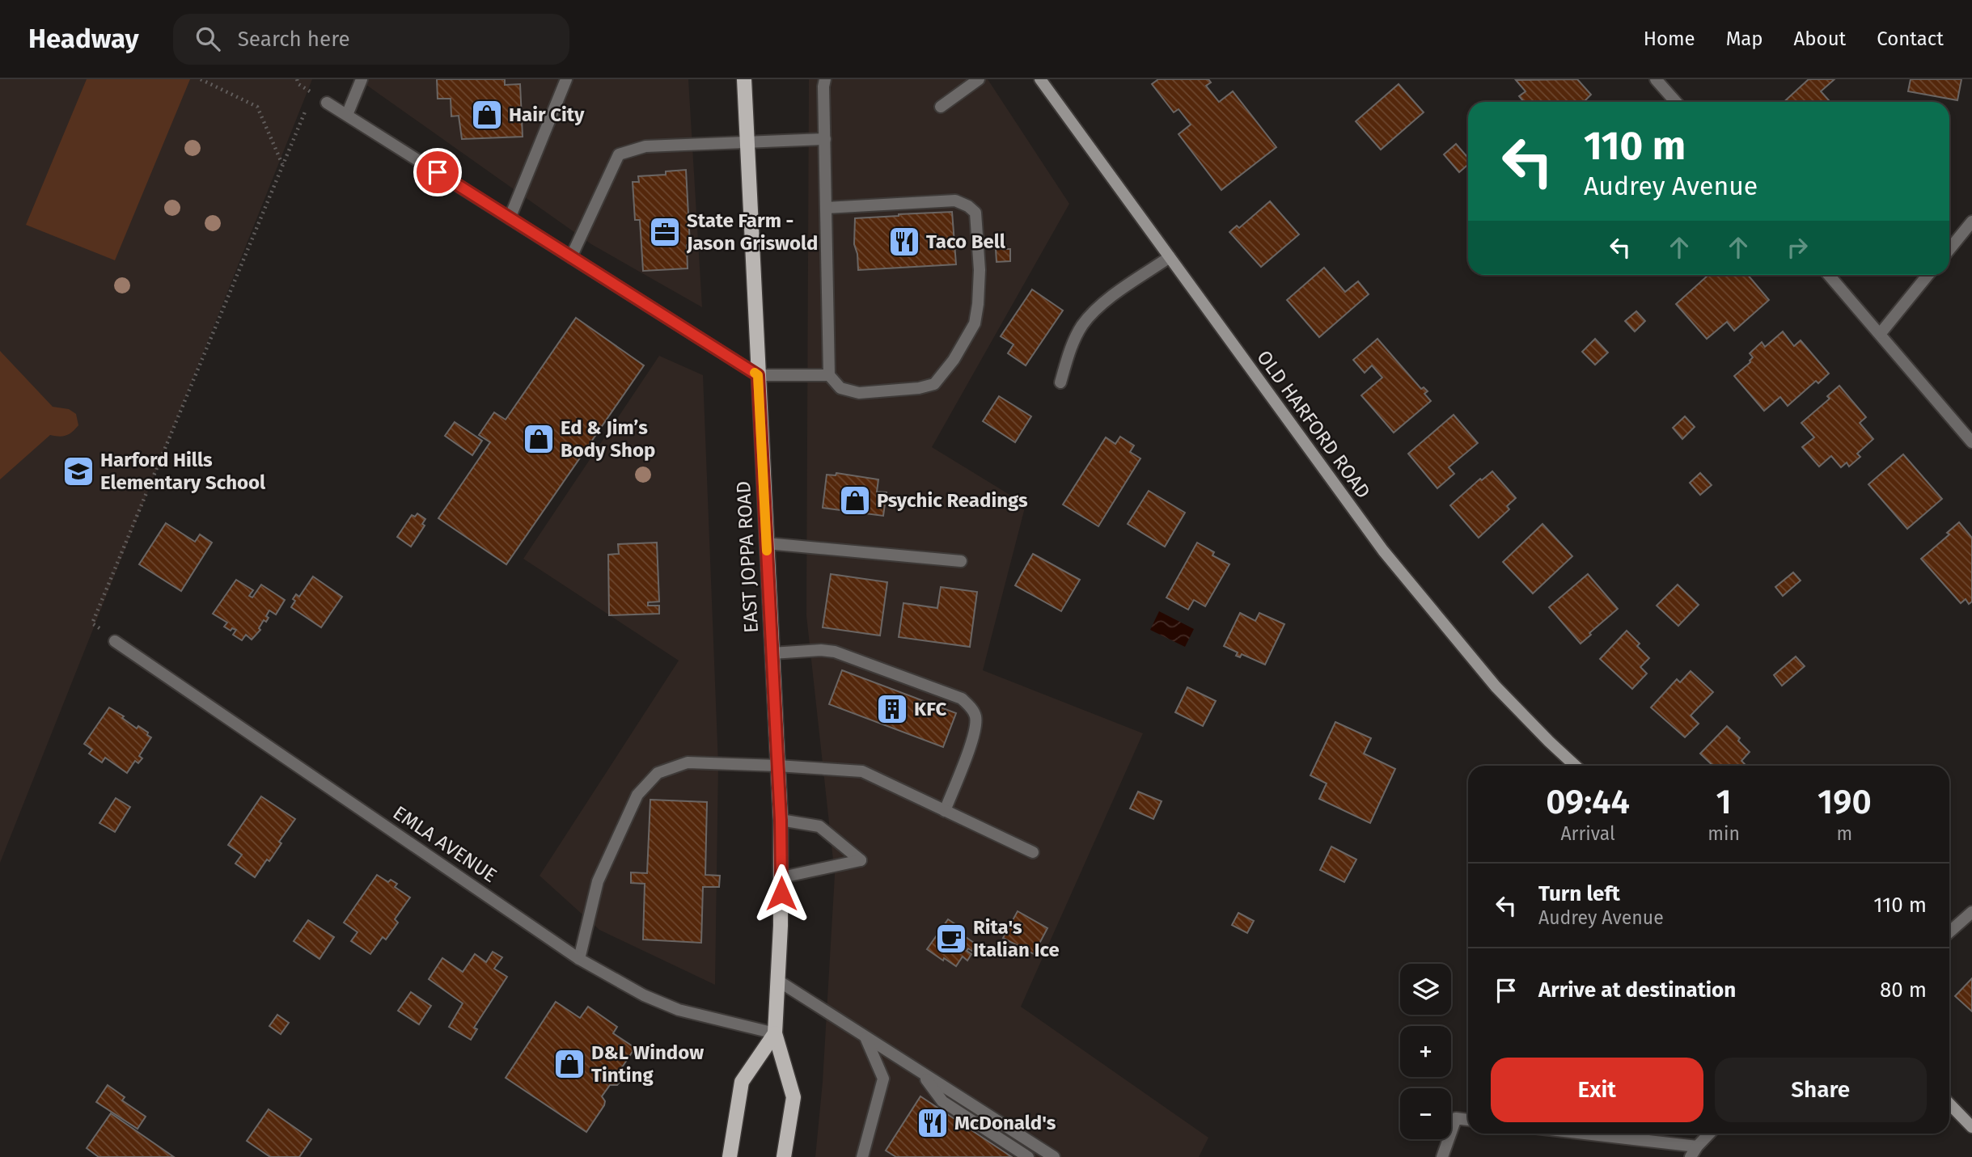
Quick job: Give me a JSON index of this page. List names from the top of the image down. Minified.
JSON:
{"streets":{"main road":["EAST JOPPA ROAD"],"street":["OLD HARFORD ROAD","EMLA AVENUE"]},"crossings":[["EAST JOPPA ROAD","EMLA AVENUE"]],"places":{"shop":["Hair City","Ed & Jim’s Body Shop","Psychic Readings","D&L Window Tinting"],"office":["State Farm - Jason Griswold"],"restaurant":["Taco Bell","McDonald's"],"school or university":["Harford Hills Elementary School"],"building":["KFC"],"cafe":["Rita's Italian Ice"]},"page":{"header":"Headway","search":"Search here","nav":["Home","Map","About","Contact"],"turn":["110 m","Audrey Avenue"],"eta":["09:44","Arrival","1","min","190","m"],"list":[{"name":"Turn left","note":"Audrey Avenue","value":"110 m"},{"name":"Arrive at destination","value":"80 m"}],"map_buttons":["+","−"],"buttons":["Exit","Share"]}}
